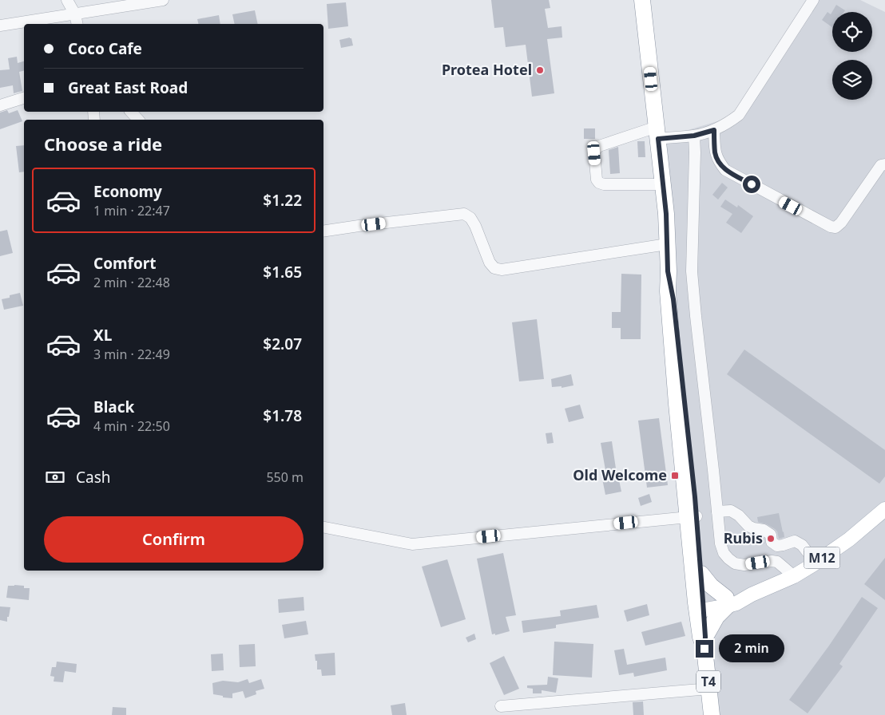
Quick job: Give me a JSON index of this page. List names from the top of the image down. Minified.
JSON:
{"streets":{"highway":["T4"],"main road":["M12"]},"crossings":[["M12","T4"]],"places":{"other":["Protea Hotel","Rubis"],"transit":["Old Welcome"]},"page":{"banner":["Coco Cafe","Great East Road"],"heading":"Choose a ride","list":[{"name":"Economy","note":"1 min · 22:47","value":"$1.22"},{"name":"Comfort","note":"2 min · 22:48","value":"$1.65"},{"name":"XL","note":"3 min · 22:49","value":"$2.07"},{"name":"Black","note":"4 min · 22:50","value":"$1.78"}],"pay":["Cash","550 m"],"buttons":"Confirm","bubble":"2 min"}}
